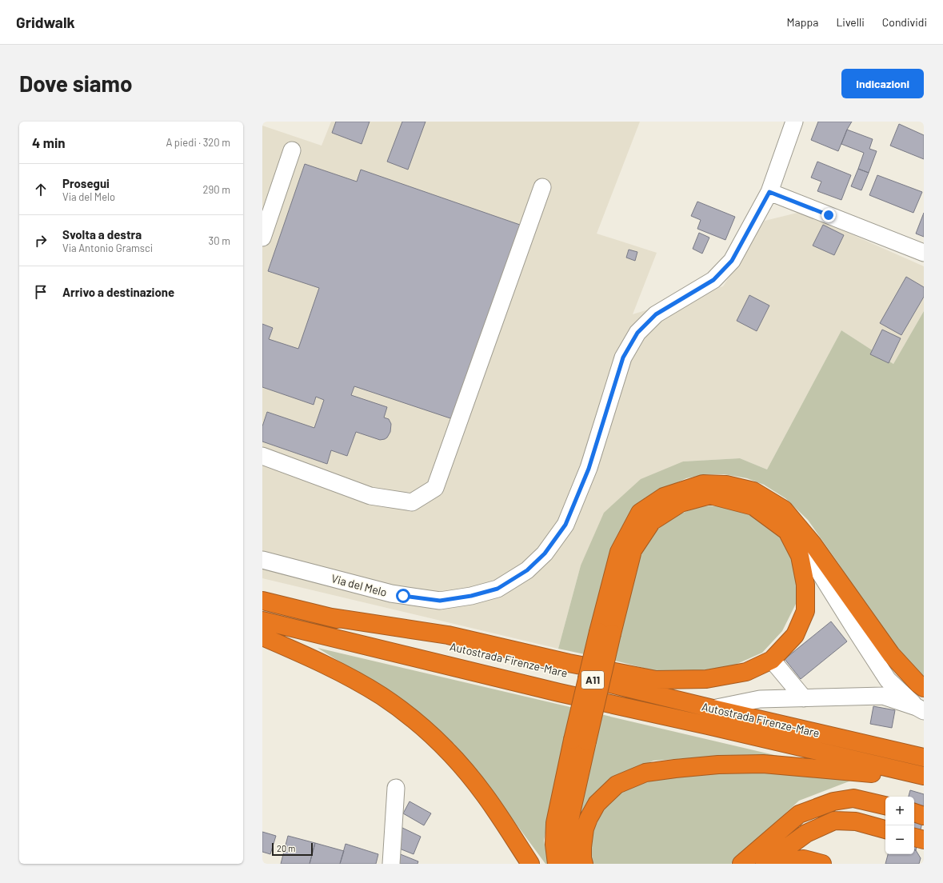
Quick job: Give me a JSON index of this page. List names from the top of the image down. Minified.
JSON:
{"streets":{"highway":["Autostrada Firenze-Mare","A11"],"street":["Via del Melo"]},"scale_bar":"20 m","page":{"header":"Gridwalk","nav":["Mappa","Livelli","Condividi"],"buttons":"Indicazioni","title":"Dove siamo","heading":["4 min","A piedi · 320 m"],"list":[["Prosegui","Via del Melo","290 m"],["Svolta a destra","Via Antonio Gramsci","30 m"],"Arrivo a destinazione"],"map_buttons":["+","−"],"scale":"20 m"}}
